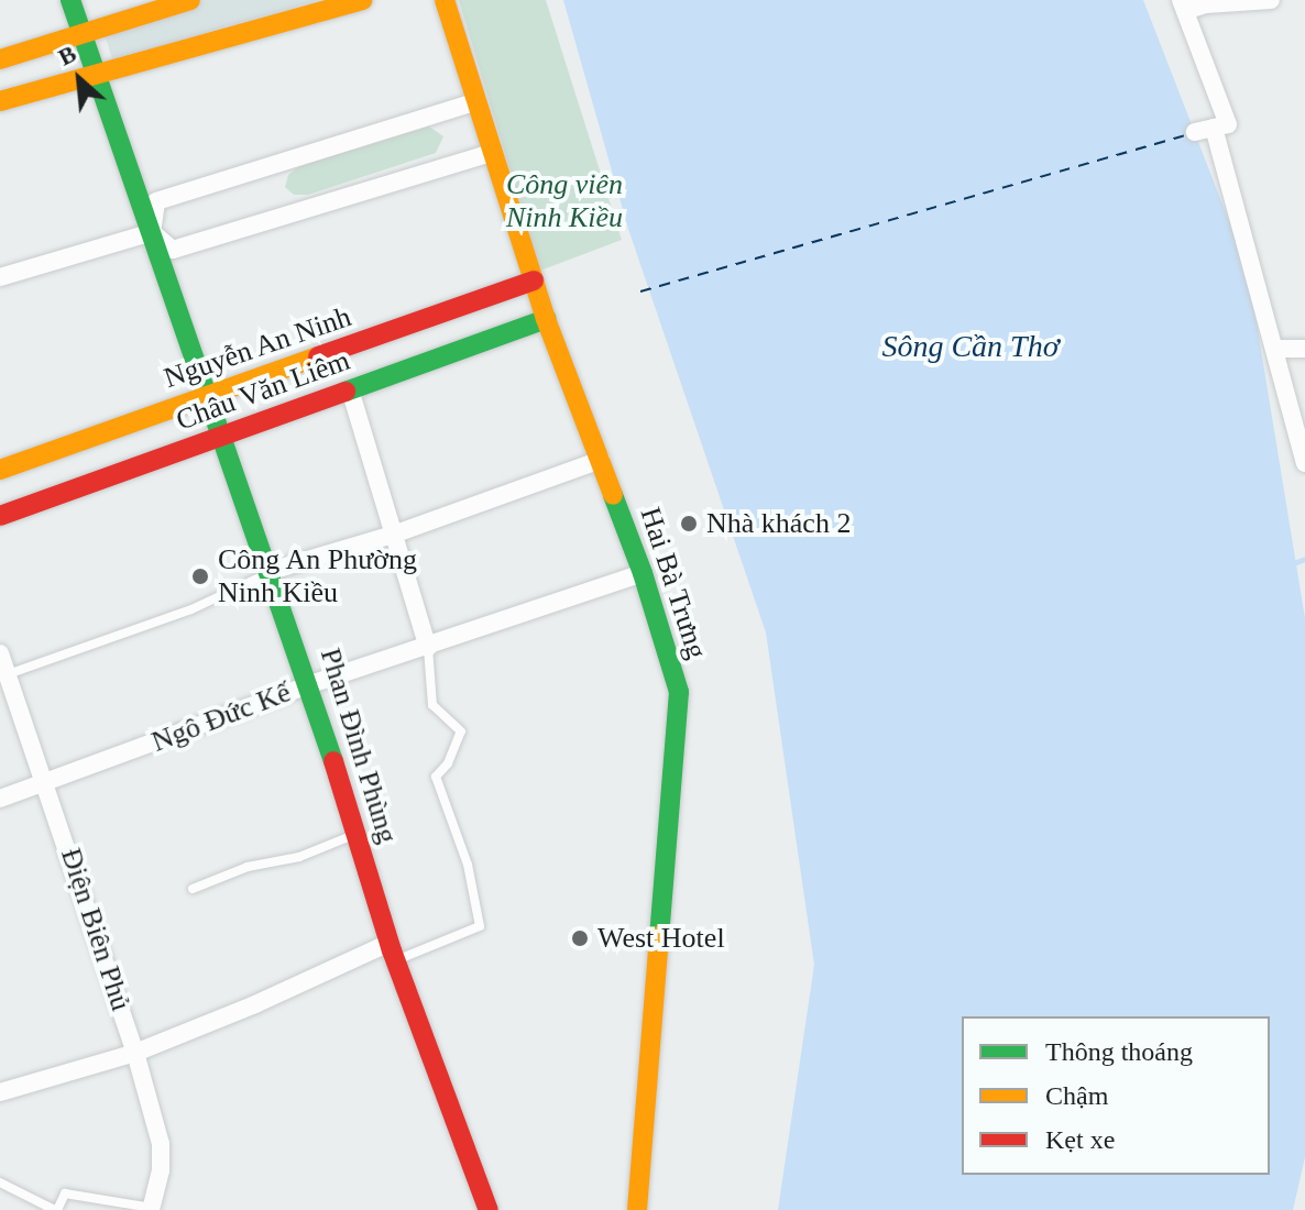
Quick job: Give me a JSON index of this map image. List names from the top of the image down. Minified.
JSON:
{"streets":{"street":["Nguyễn An Ninh","Châu Văn Liêm","Hai Bà Trưng","Ngô Đức Kế","Phan Đình Phùng","Điện Biên Phủ"]},"crossings":[["Nguyễn An Ninh","Hai Bà Trưng"],["Nguyễn An Ninh","Phan Đình Phùng"],["Châu Văn Liêm","Hai Bà Trưng"],["Châu Văn Liêm","Phan Đình Phùng"],["Hai Bà Trưng","Ngô Đức Kế"],["Ngô Đức Kế","Phan Đình Phùng"],["Ngô Đức Kế","Điện Biên Phủ"]],"water":["Sông Cần Thơ"],"parks":["Công viên Ninh Kiều"],"places":["Nhà khách 2","Công An Phường Ninh Kiều","West Hotel"],"legend":["Thông thoáng","Chậm","Kẹt xe"],"north":"top left"}
